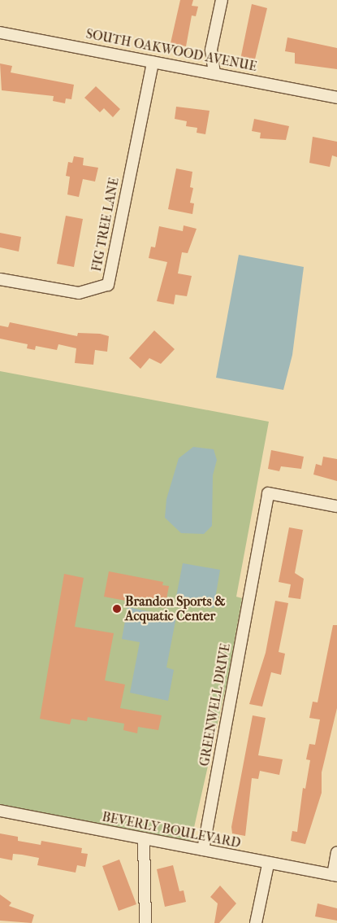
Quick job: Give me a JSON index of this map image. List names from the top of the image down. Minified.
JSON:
{"streets":{"street":["SOUTH OAKWOOD AVENUE","FIG TREE LANE","GREENWELL DRIVE","BEVERLY BOULEVARD"]},"crossings":[["SOUTH OAKWOOD AVENUE","FIG TREE LANE"],["GREENWELL DRIVE","BEVERLY BOULEVARD"]],"places":["Brandon Sports & Acquatic Center"]}
